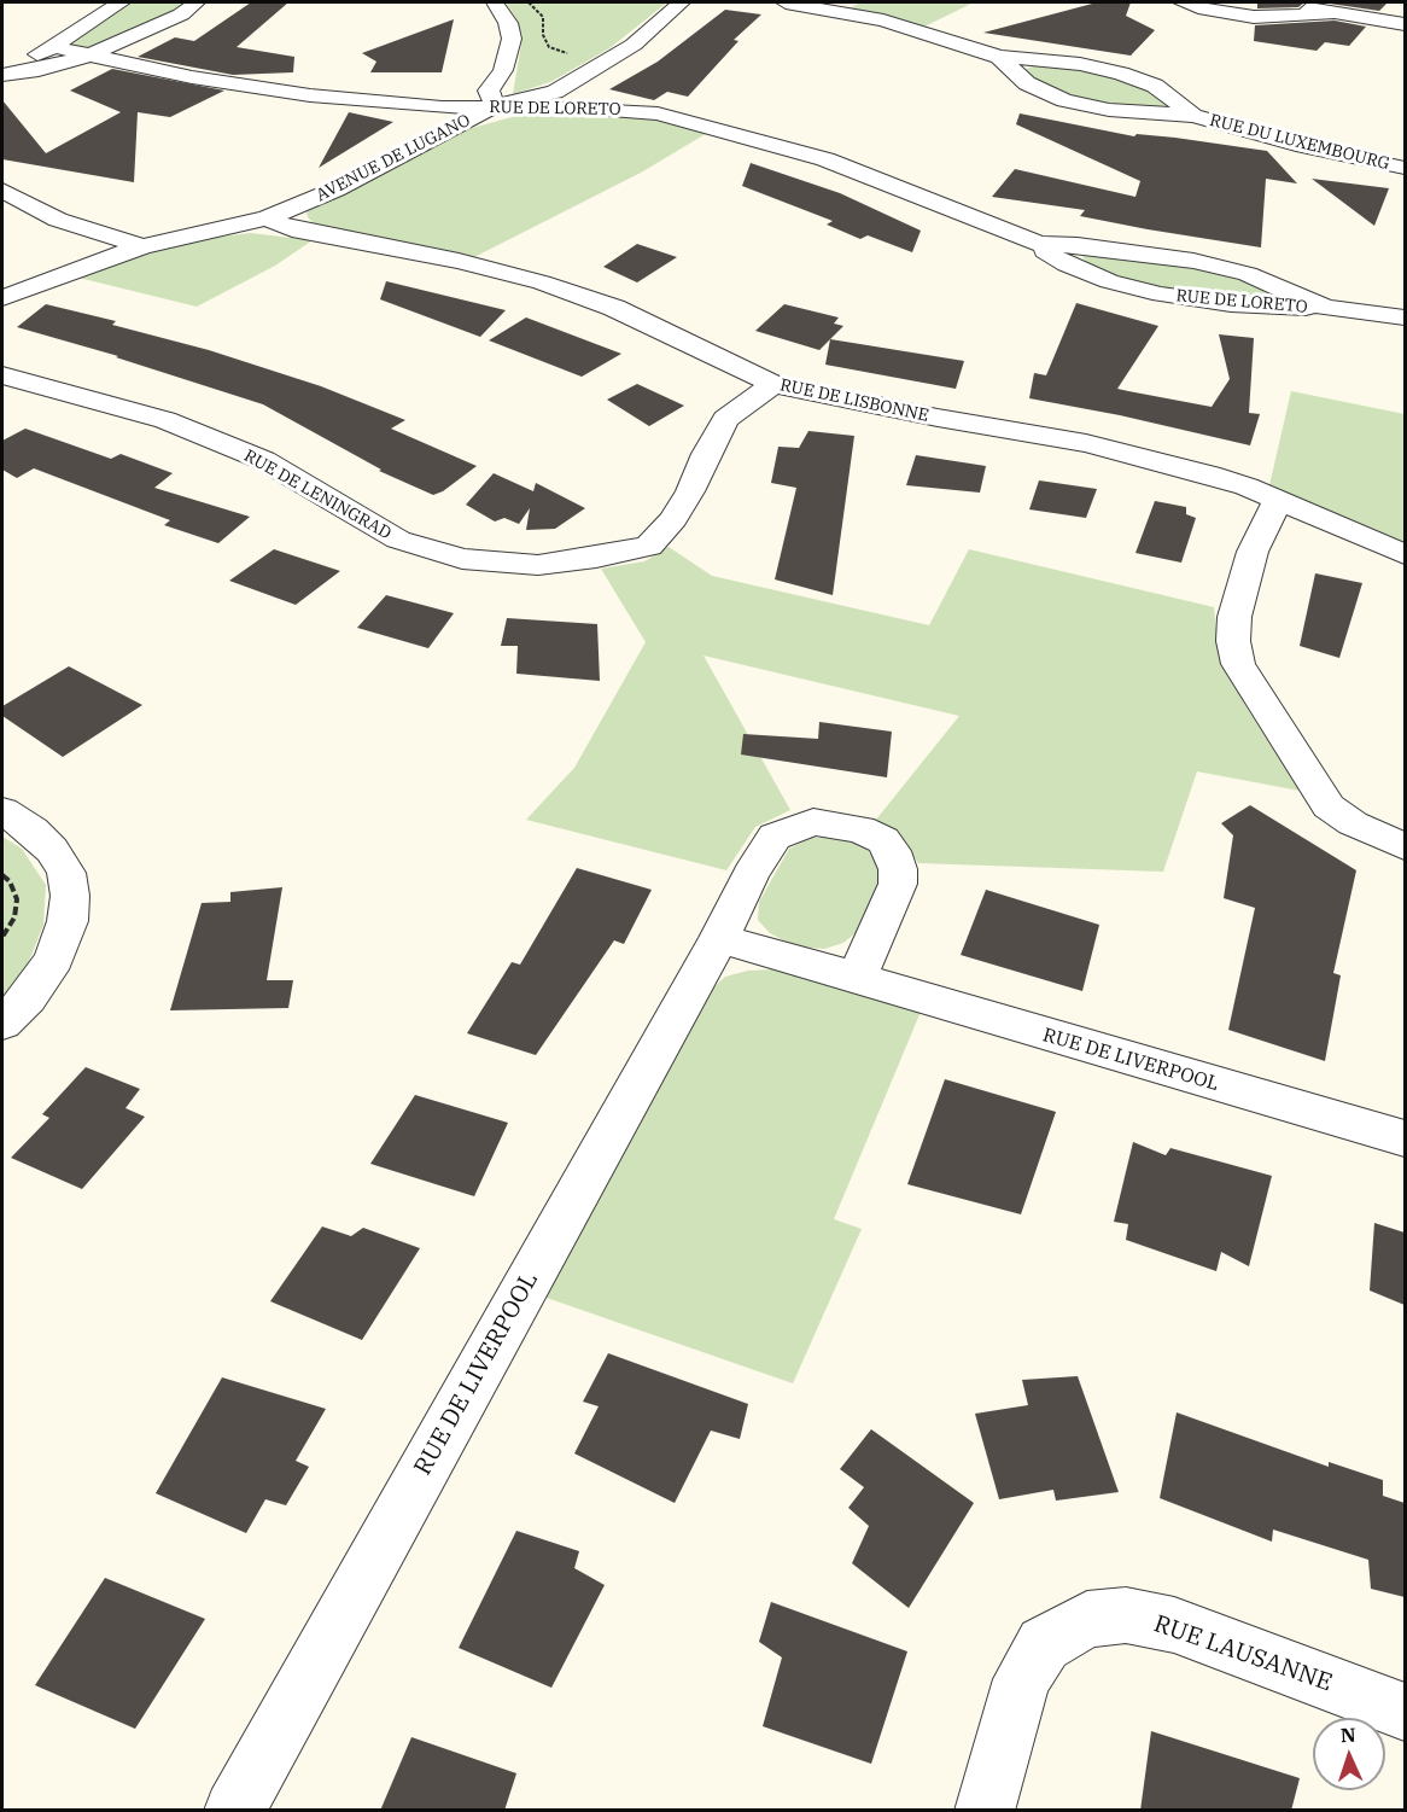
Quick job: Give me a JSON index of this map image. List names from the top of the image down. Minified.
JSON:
{"streets":{"street":["RUE DE LORETO","RUE DU LUXEMBOURG","AVENUE DE LUGANO","RUE DE LISBONNE","RUE DE LENINGRAD","RUE DE LIVERPOOL","RUE LAUSANNE"]},"crossings":[["RUE DE LORETO","AVENUE DE LUGANO"],["AVENUE DE LUGANO","RUE DE LISBONNE"],["RUE DE LISBONNE","RUE DE LENINGRAD"]],"north":"top"}
